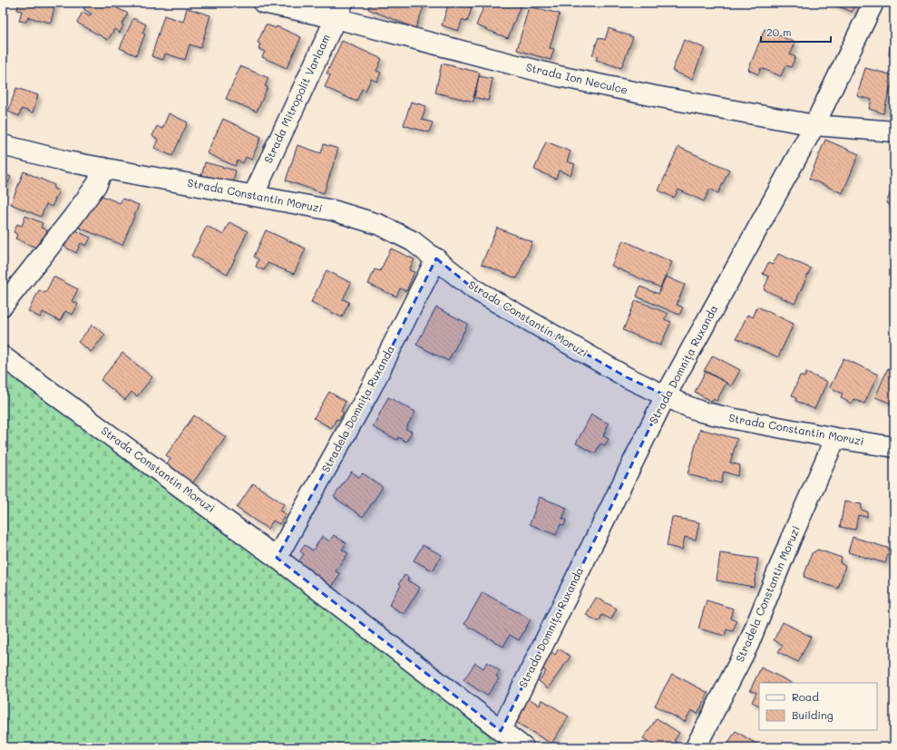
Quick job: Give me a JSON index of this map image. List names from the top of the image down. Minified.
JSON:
{"streets":{"street":["Strada Ion Neculce","Strada Mitropolit Varlaam","Strada Constantin Moruzi","Strada Domnița Ruxanda","Stradela Domnița Ruxanda","Stradela Constantin Moruzi"]},"crossings":[["Strada Ion Neculce","Strada Mitropolit Varlaam"],["Strada Ion Neculce","Strada Domnița Ruxanda"],["Strada Mitropolit Varlaam","Strada Constantin Moruzi"],["Strada Constantin Moruzi","Strada Domnița Ruxanda"],["Strada Constantin Moruzi","Stradela Domnița Ruxanda"],["Strada Constantin Moruzi","Stradela Constantin Moruzi"]],"legend":["Road","Building"],"scale_bar":"20 m"}
